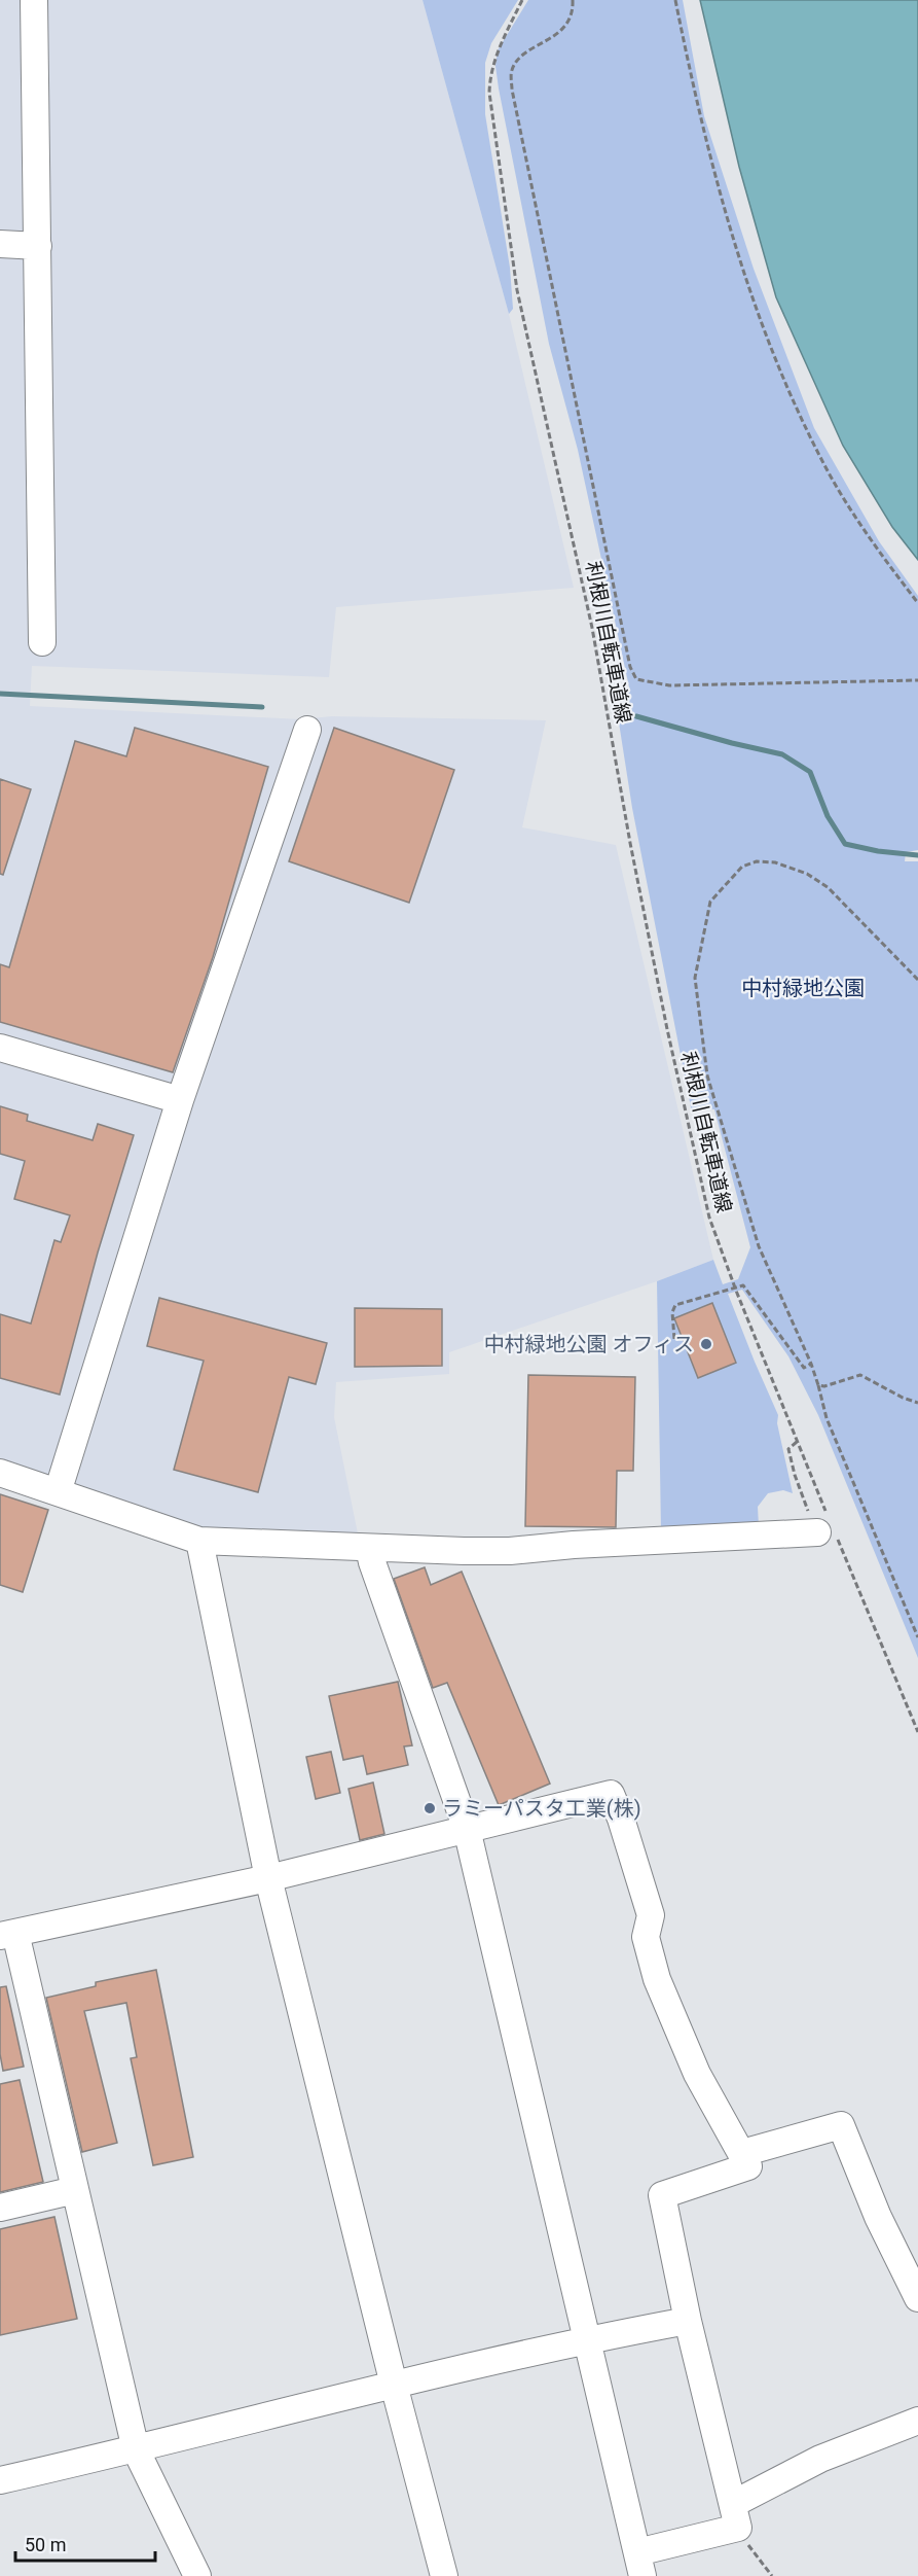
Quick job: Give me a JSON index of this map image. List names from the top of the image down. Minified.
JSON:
{"streets":{"path":["利根川自転車道線"]},"parks":["中村緑地公園"],"places":["中村緑地公園 オフィス","ラミーパスタ工業(株)"],"scale_bar":"50 m"}
